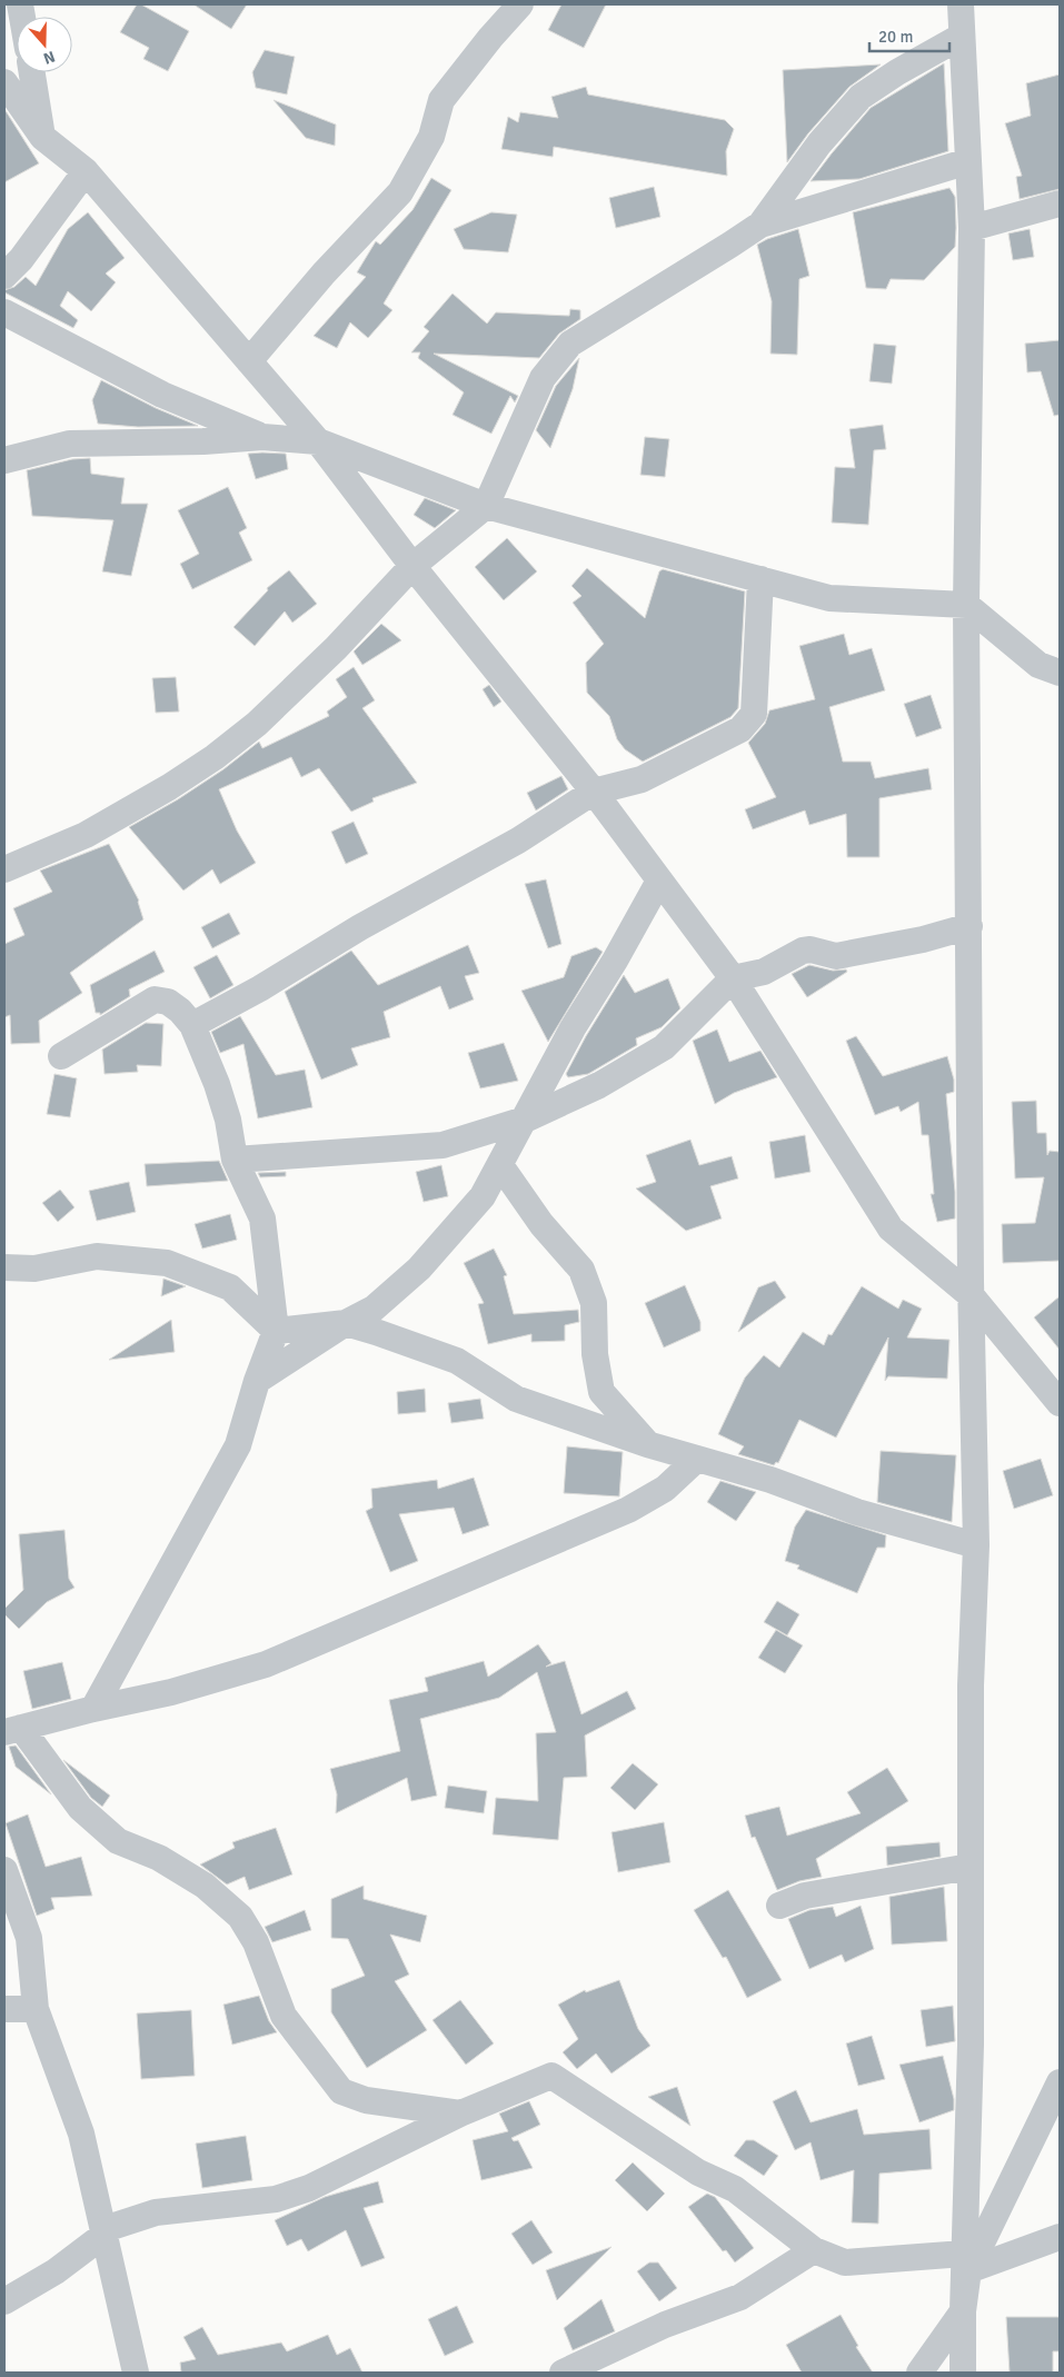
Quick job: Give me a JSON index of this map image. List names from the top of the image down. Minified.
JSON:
{"scale_bar":"20 m","north":"bottom"}
